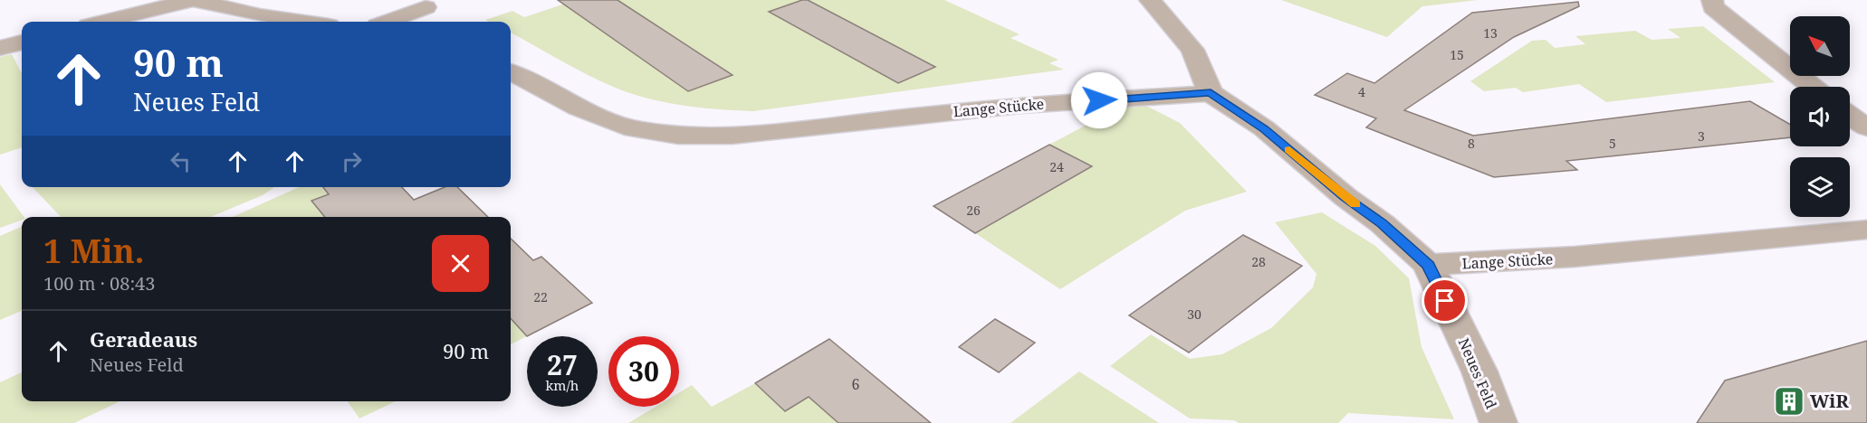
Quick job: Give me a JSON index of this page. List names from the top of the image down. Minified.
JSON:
{"streets":{"street":["Lange Stücke","Neues Feld"]},"crossings":[["Lange Stücke","Neues Feld"]],"places":{"building":["WiR"]},"house_numbers":["13","15","4","3","8","5","24","26","28","22","30","6"],"north":"top left","page":{"turn":["90 m","Neues Feld"],"heading":["1 Min.","100 m · 08:43"],"list":[{"name":"Geradeaus","note":"Neues Feld","value":"90 m"}],"speed":"27 km/h","limit":"30"}}
